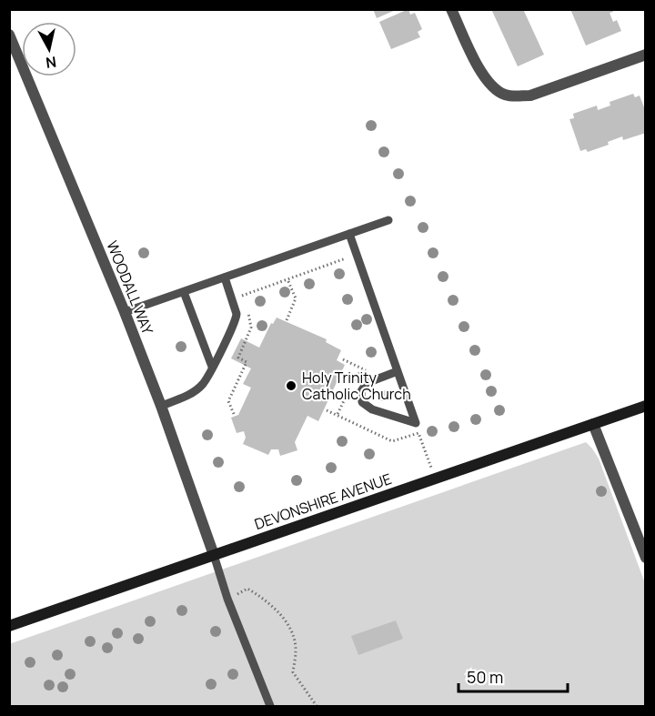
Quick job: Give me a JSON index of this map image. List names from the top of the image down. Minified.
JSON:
{"streets":{"main road":["DEVONSHIRE AVENUE"],"street":["WOODALL WAY"]},"crossings":[["WOODALL WAY","DEVONSHIRE AVENUE"]],"places":["Holy Trinity Catholic Church"],"scale_bar":"50 m","north":"bottom"}
